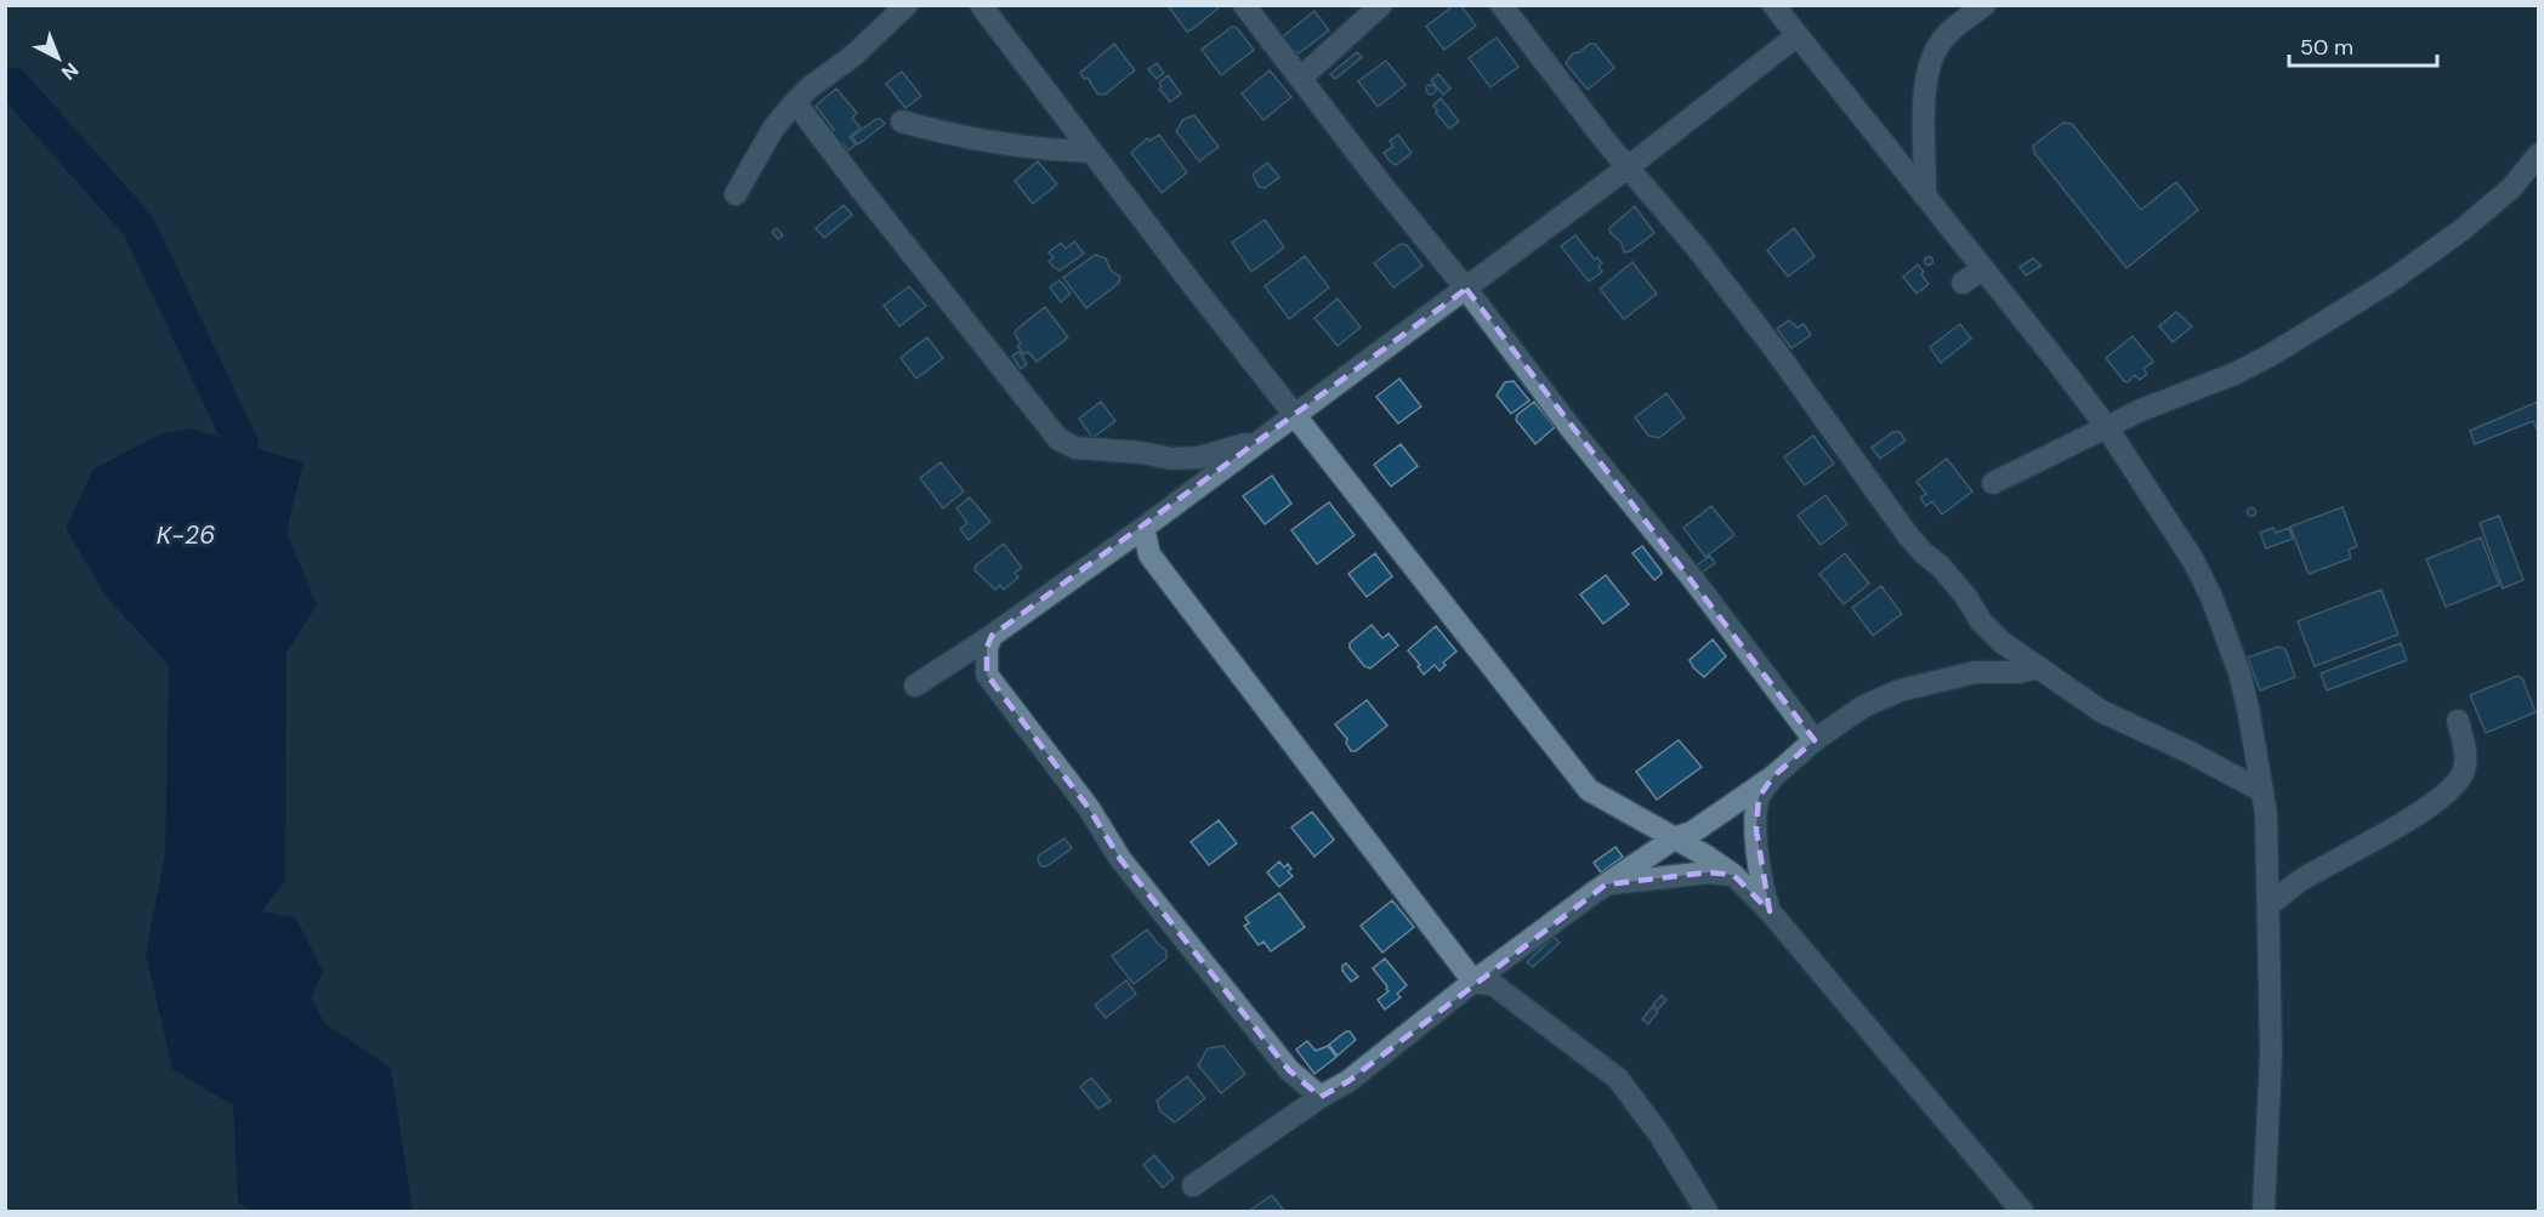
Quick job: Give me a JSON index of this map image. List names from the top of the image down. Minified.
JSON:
{"water":["К-26"],"scale_bar":"50 m","north":"bottom right"}
